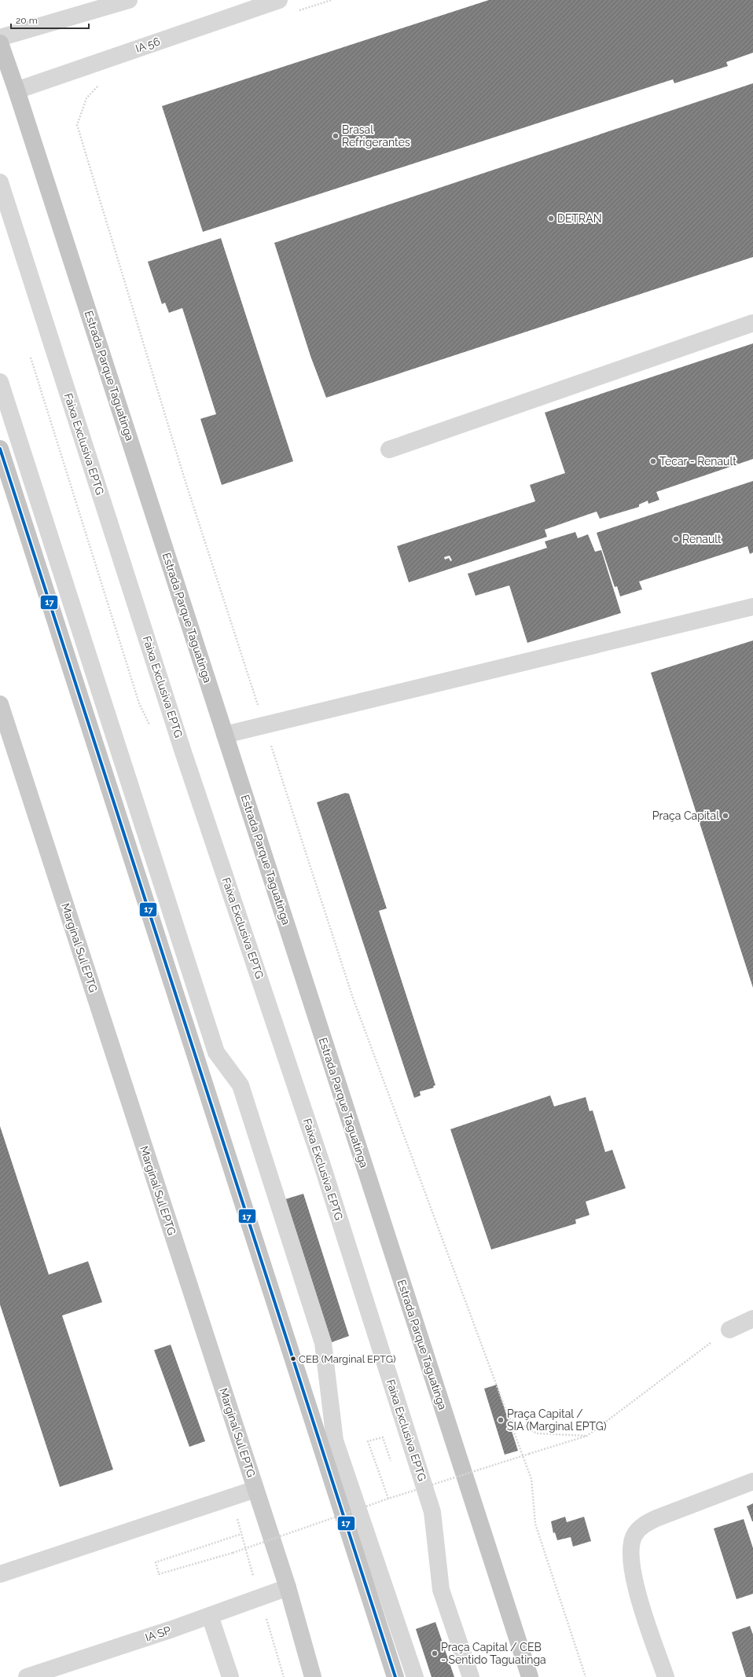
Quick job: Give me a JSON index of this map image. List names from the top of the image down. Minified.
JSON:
{"streets":{"highway":["Estrada Parque Taguatinga"],"main road":["Marginal Sul EPTG"],"street":["IA 56","Faixa Exclusiva EPTG","IA SP"]},"crossings":[["IA 56","Estrada Parque Taguatinga"],["Marginal Sul EPTG","IA SP"]],"places":["Brasal Refrigerantes","DETRAN","Tecar - Renault","Renault","Praça Capital","CEB (Marginal EPTG)","Praça Capital / SIA (Marginal EPTG)","Praça Capital / CEB - Sentido Taguatinga"],"lines":["transit line 17"],"scale_bar":"20 m"}
